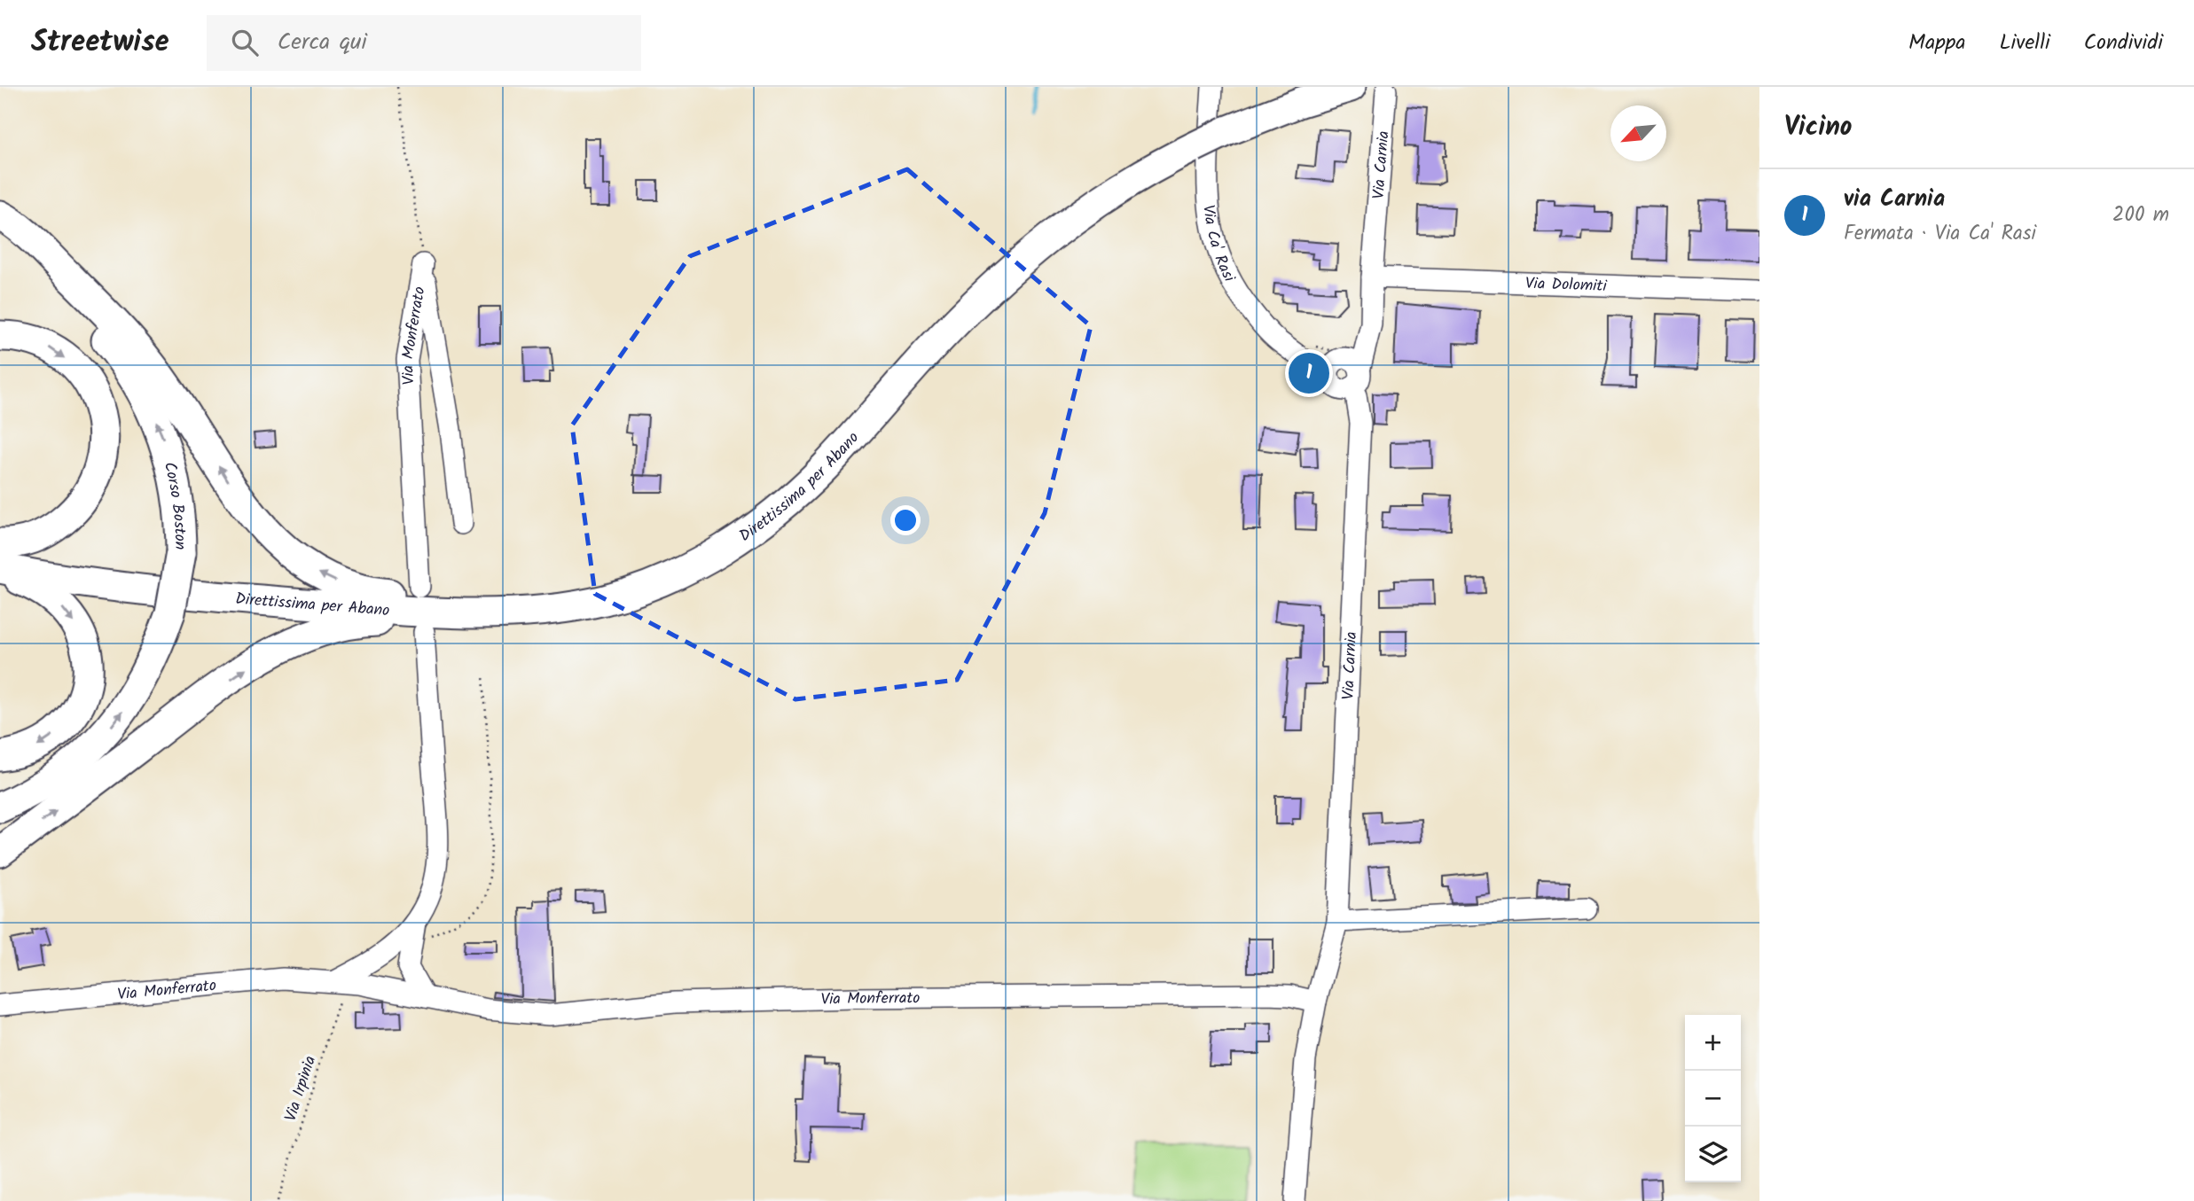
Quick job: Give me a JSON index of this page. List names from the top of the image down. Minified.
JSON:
{"streets":{"highway":["Direttissima per Abano","Corso Boston"],"street":["Via Carnia","Via Ca' Rasi","Via Dolomiti","Via Monferrato"],"path":["Via Irpinia"]},"crossings":[["Via Carnia","Via Ca' Rasi"],["Via Carnia","Via Dolomiti"],["Via Carnia","Via Monferrato"],["Via Monferrato","Via Irpinia"]],"one_way":["Corso Boston"],"north":"bottom left","page":{"header":"Streetwise","search":"Cerca qui","nav":["Mappa","Livelli","Condividi"],"heading":"Vicino","list":[{"mark":"1","name":"via Carnia","note":"Fermata · Via Ca' Rasi","value":"200 m"}],"pins":"1","map_buttons":["+","−"]}}
